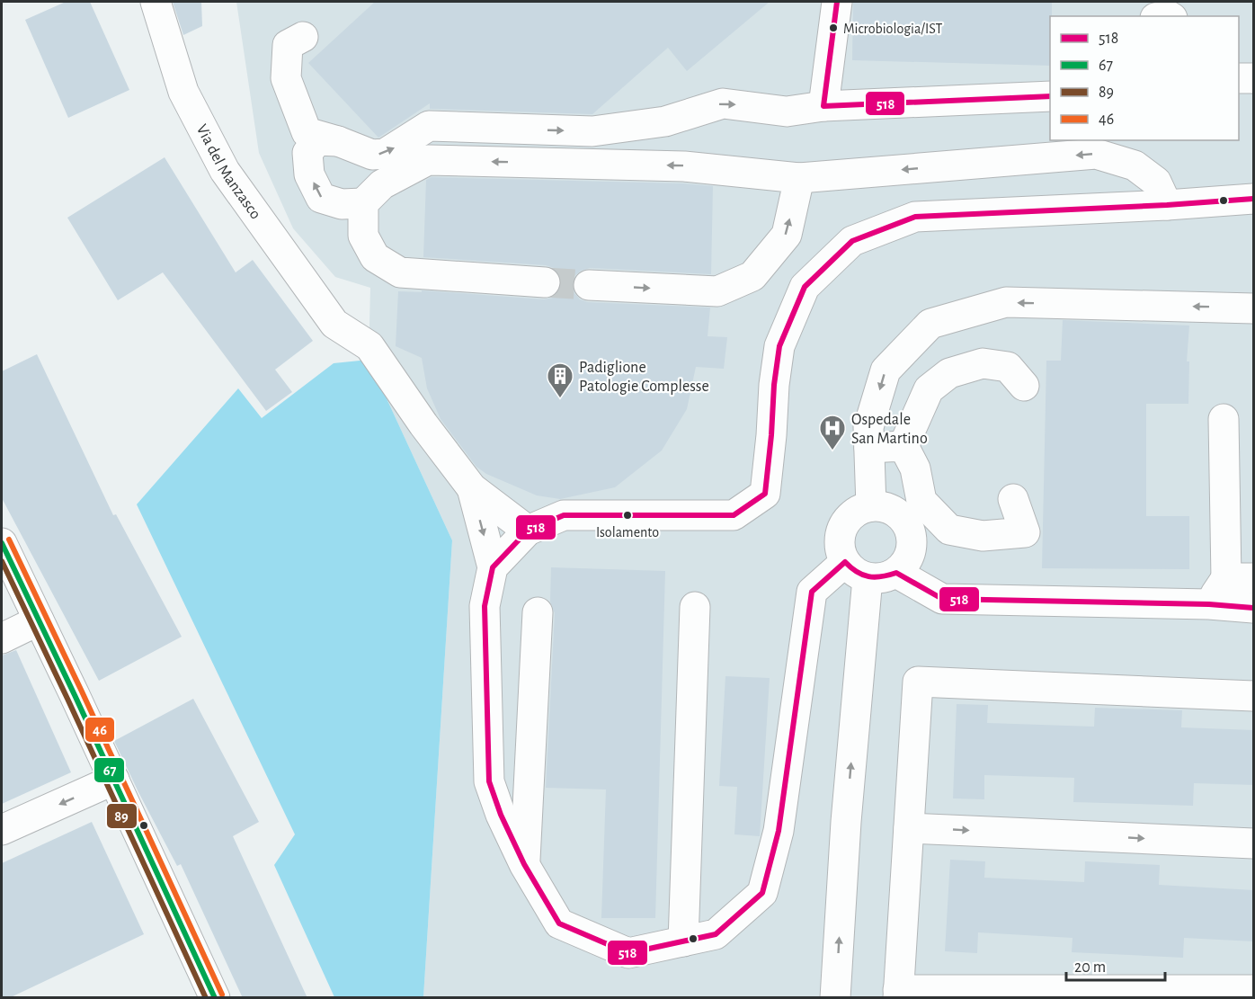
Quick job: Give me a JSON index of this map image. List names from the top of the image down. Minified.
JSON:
{"streets":{"street":["Via del Manzasco"]},"places":{"other":["Microbiologia/IST","Isolamento"],"building":["Padiglione Patologie Complesse"],"hospital":["Ospedale San Martino"]},"lines":["transit line 518","transit line 46","transit line 67","transit line 89"],"legend":["518","67","89","46"],"scale_bar":"20 m"}
